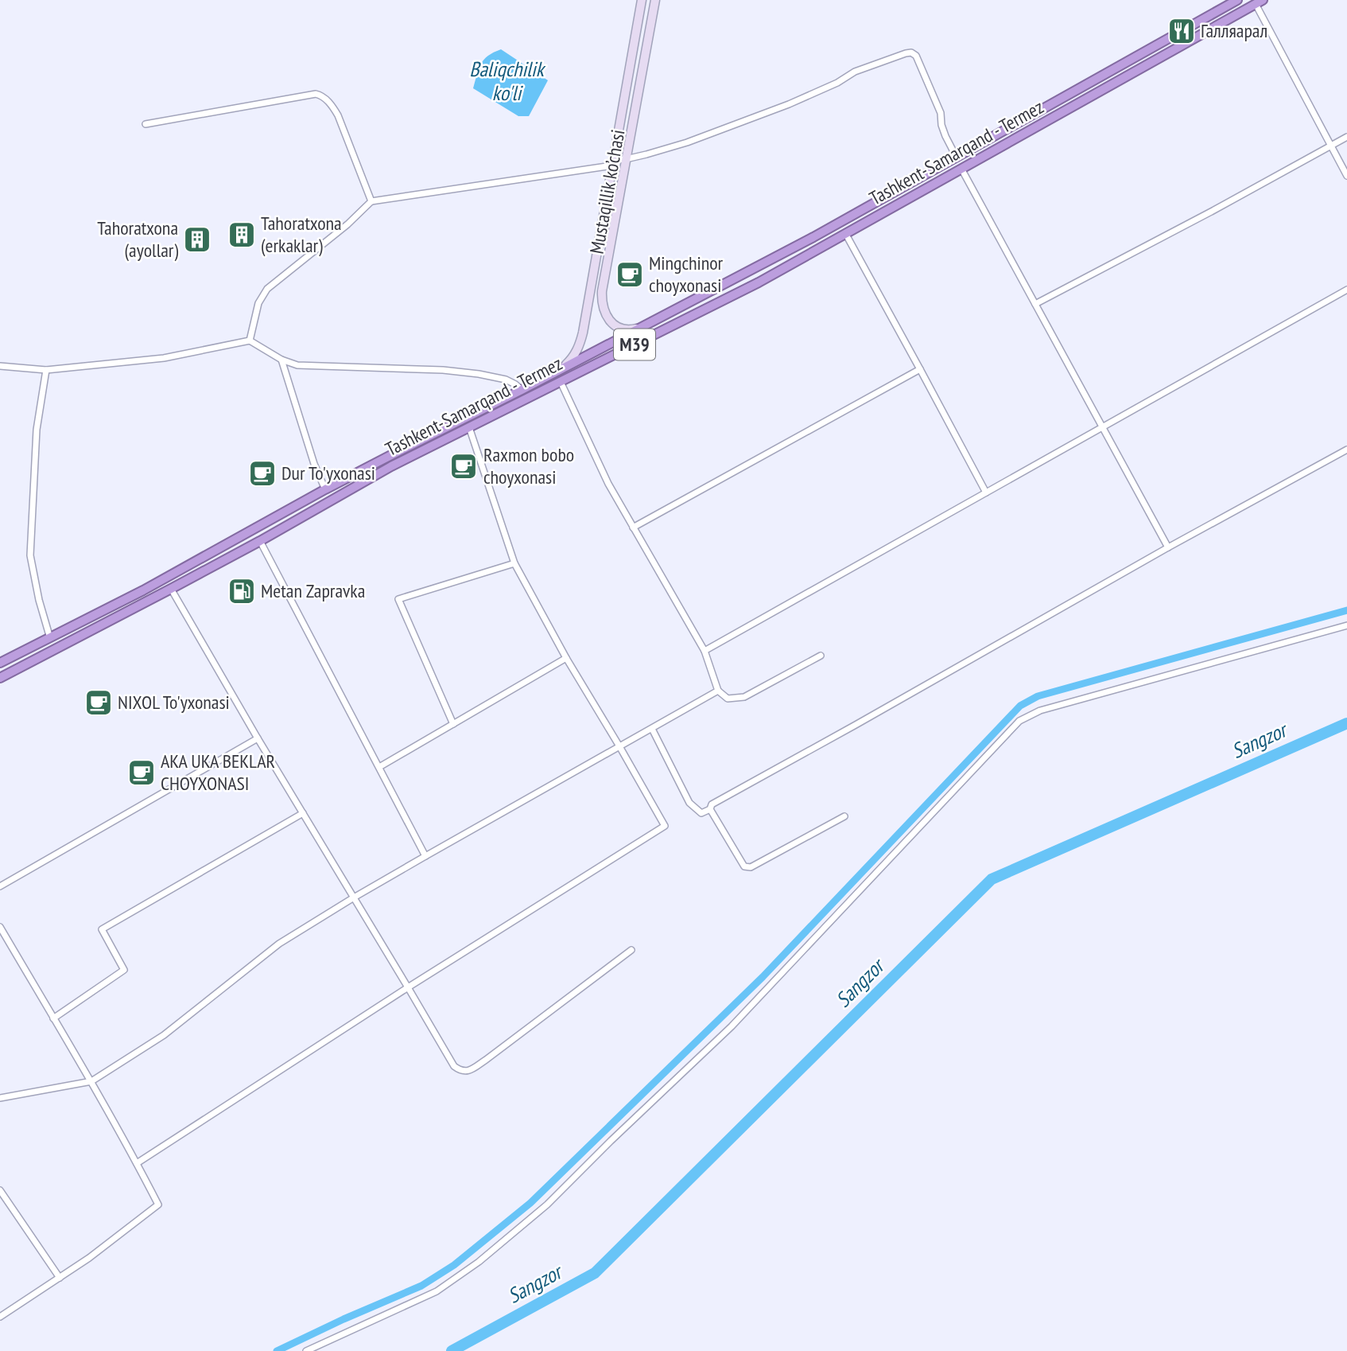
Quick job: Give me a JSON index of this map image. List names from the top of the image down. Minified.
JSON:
{"streets":{"highway":["Tashkent-Samarqand - Termez","M39"],"main road":["Mustaqillik ko’chasi"]},"crossings":[["Tashkent-Samarqand - Termez","Mustaqillik ko’chasi"]],"water":["Baliqchilik ko'li","Sangzor"],"places":{"restaurant":["Галляарал"],"building":["Tahoratxona (erkaklar)","Tahoratxona (ayollar)"],"cafe":["Mingchinor choyxonasi","Raxmon bobo choyxonasi","Dur To'yxonasi","NIXOL To'yxonasi","AKA UKA BEKLAR CHOYXONASI"],"fuel station":["Metan Zapravka"]}}
